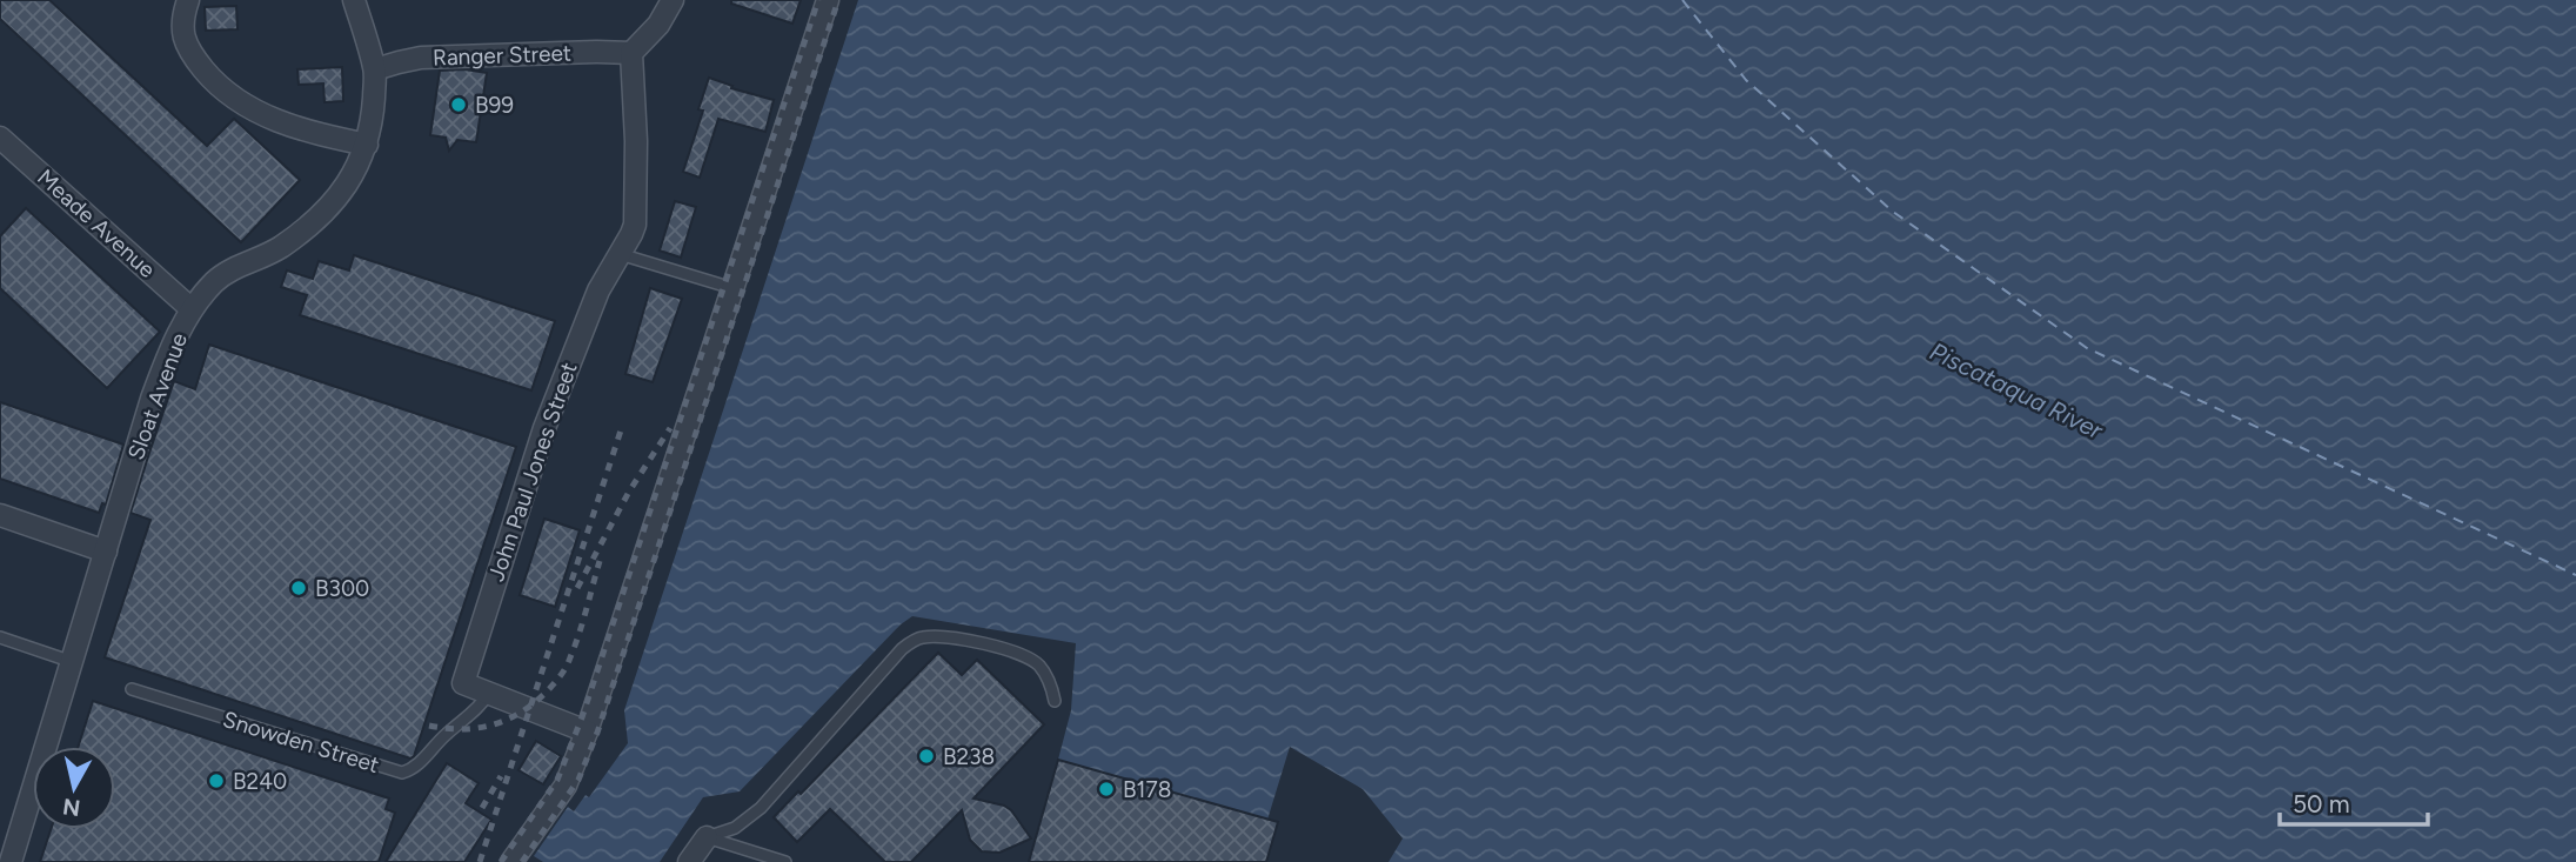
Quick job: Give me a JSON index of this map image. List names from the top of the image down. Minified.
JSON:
{"streets":{"street":["Ranger Street","Meade Avenue","Sloat Avenue","John Paul Jones Street"],"lane":["Snowden Street"]},"crossings":[["Ranger Street","Sloat Avenue"],["Ranger Street","John Paul Jones Street"],["Meade Avenue","Sloat Avenue"],["John Paul Jones Street","Snowden Street"]],"water":["Piscataqua River"],"places":["B99","B300","B238","B240","B178"],"scale_bar":"50 m","north":"bottom"}
